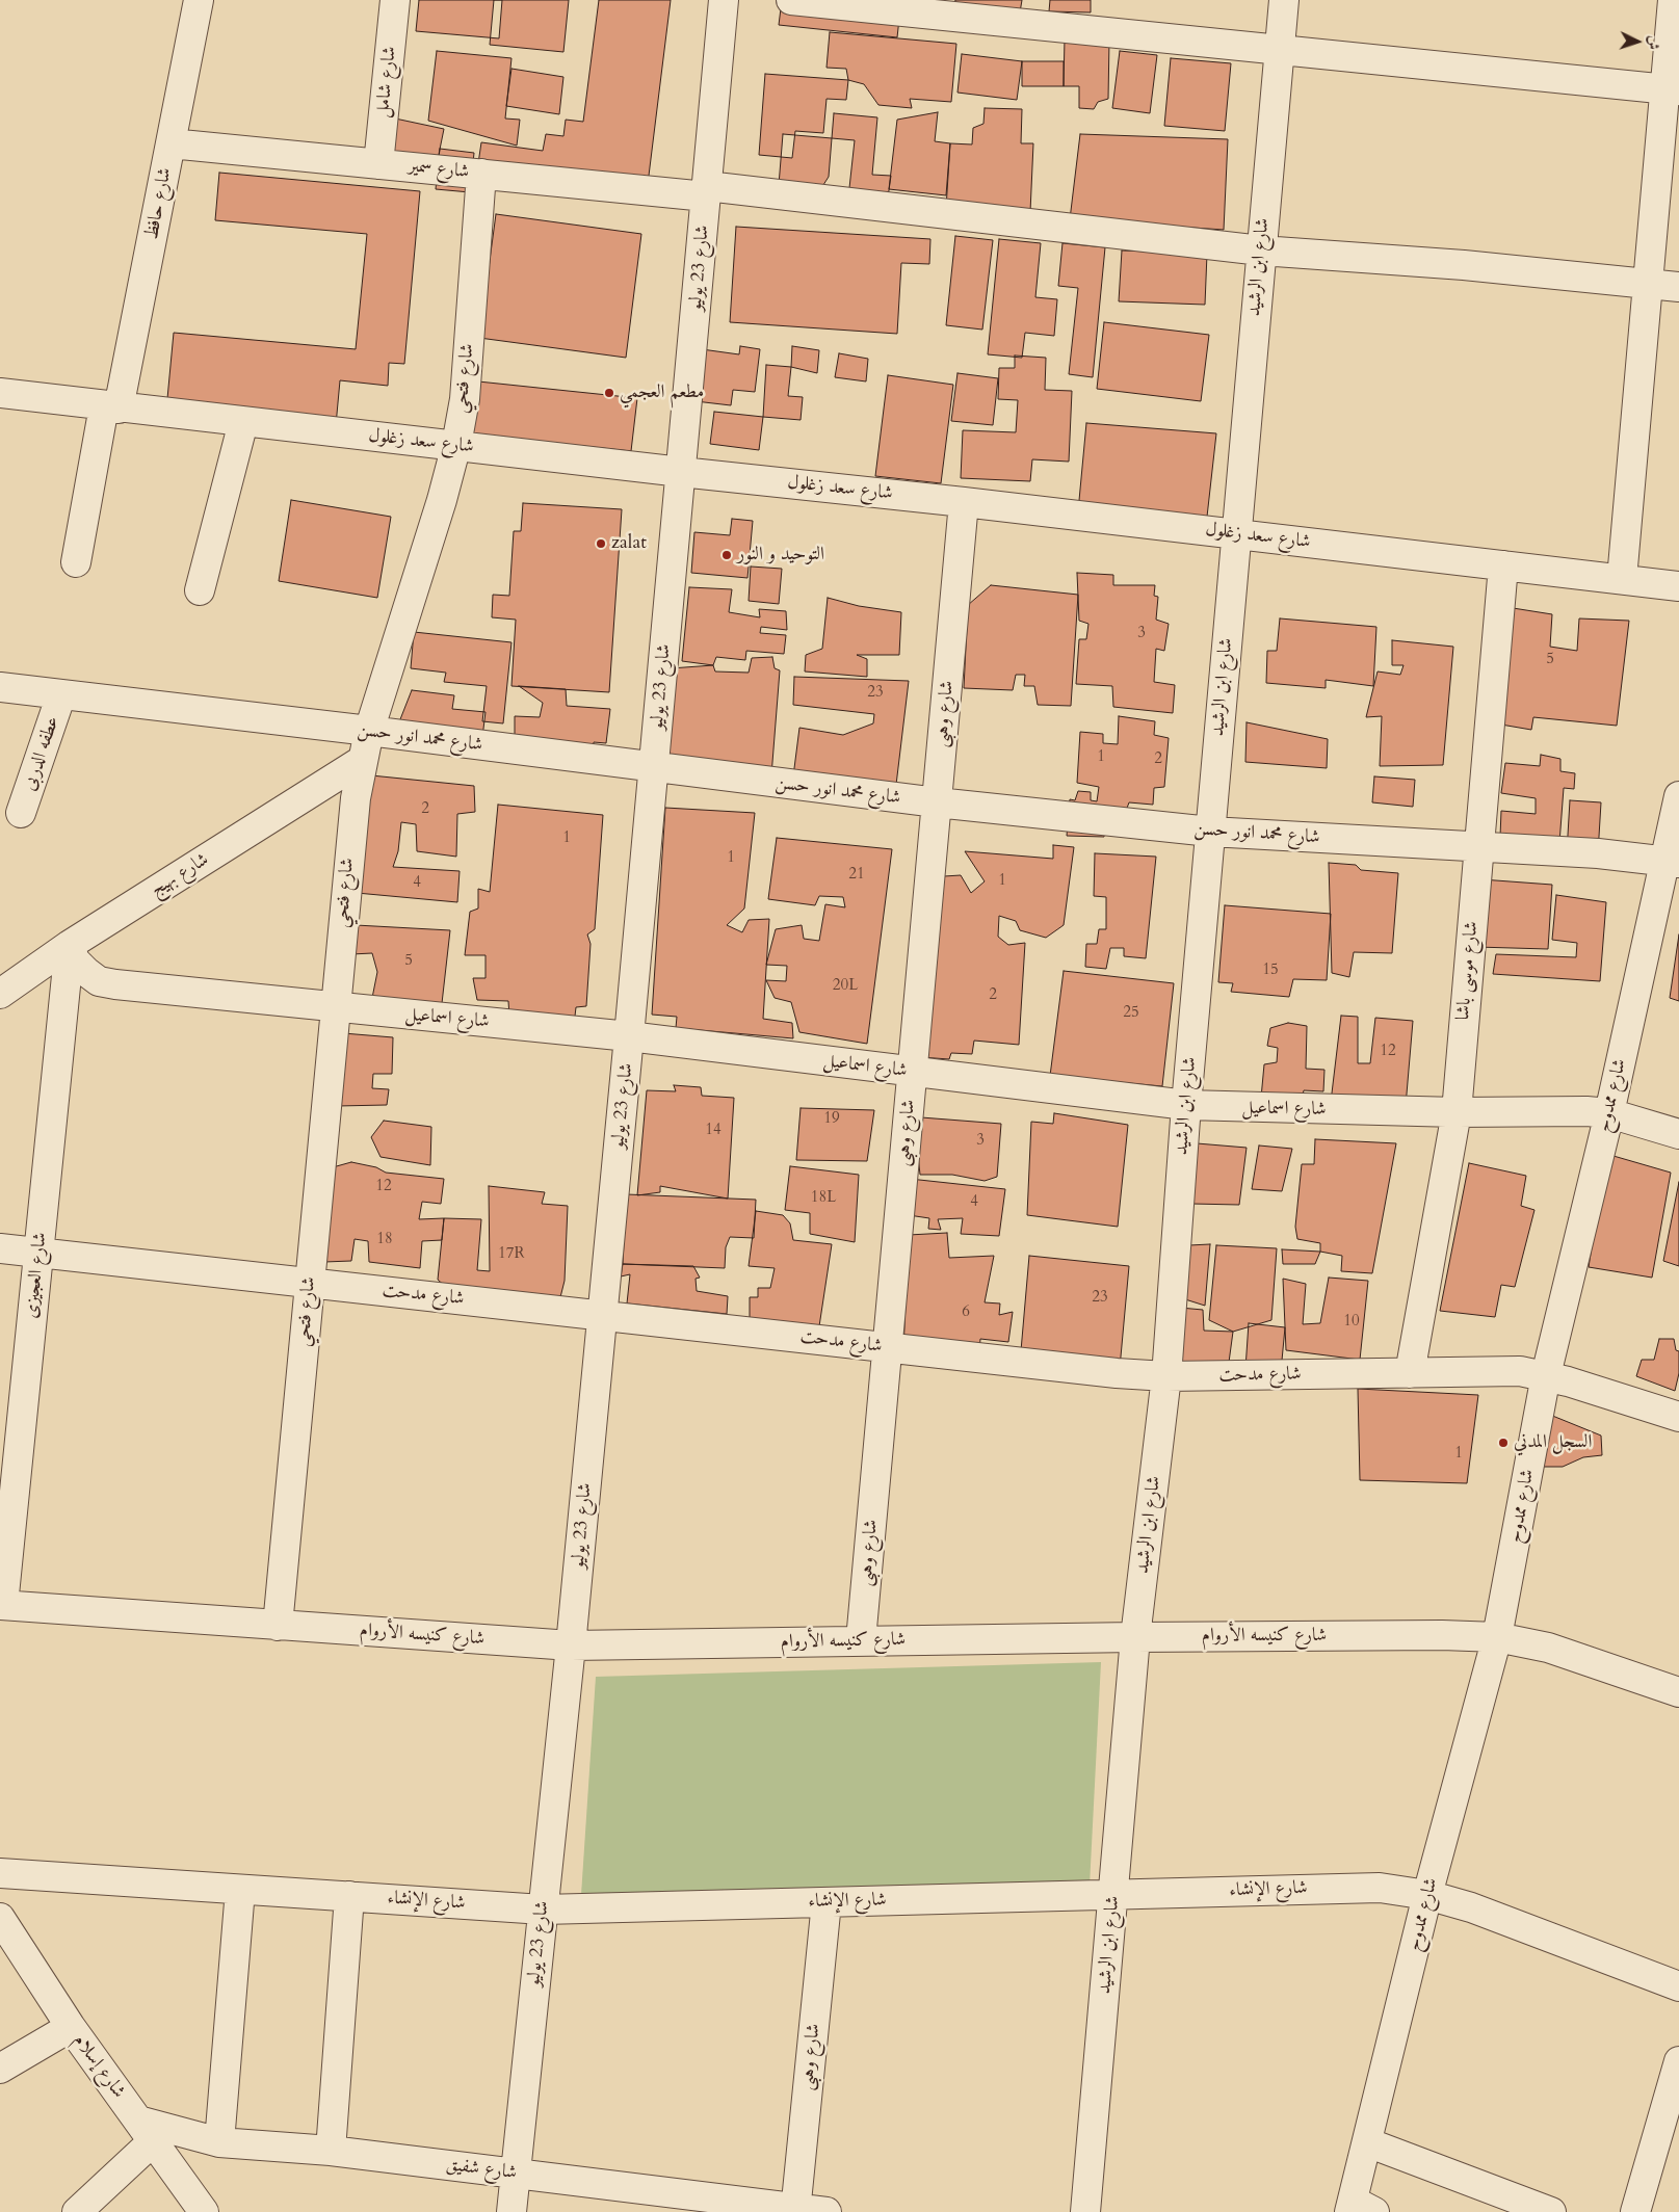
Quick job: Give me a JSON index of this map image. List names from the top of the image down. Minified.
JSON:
{"streets":{"street":["شارع شامل","شارع سمير","شارع حافظ","شارع ابن الرشيد","شارع 23 يوليو","شارع فتحي","شارع سعد زغلول","شارع وهبى","شارع محمد انور حسن","عطفه الدربى","شارع بهيج","شارع موسى باشا","شارع اسماعيل","شارع ممدوح","شارع العجيزى","شارع مدحت","شارع كنيسه الأروام","شارع الإنشاء","شارع إسلام","شارع شفيق"]},"crossings":[["شارع شامل","شارع سمير"],["شارع سمير","شارع حافظ"],["شارع سمير","شارع ابن الرشيد"],["شارع سمير","شارع 23 يوليو"],["شارع سمير","شارع فتحي"],["شارع حافظ","شارع سعد زغلول"],["شارع ابن الرشيد","شارع سعد زغلول"],["شارع ابن الرشيد","شارع محمد انور حسن"],["شارع ابن الرشيد","شارع اسماعيل"],["شارع ابن الرشيد","شارع مدحت"],["شارع ابن الرشيد","شارع كنيسه الأروام"],["شارع ابن الرشيد","شارع الإنشاء"],["شارع 23 يوليو","شارع سعد زغلول"],["شارع 23 يوليو","شارع محمد انور حسن"],["شارع 23 يوليو","شارع اسماعيل"],["شارع 23 يوليو","شارع مدحت"],["شارع 23 يوليو","شارع كنيسه الأروام"],["شارع 23 يوليو","شارع الإنشاء"],["شارع 23 يوليو","شارع شفيق"],["شارع فتحي","شارع سعد زغلول"],["شارع فتحي","شارع محمد انور حسن"],["شارع فتحي","شارع بهيج"],["شارع فتحي","شارع اسماعيل"],["شارع فتحي","شارع مدحت"],["شارع فتحي","شارع كنيسه الأروام"],["شارع سعد زغلول","شارع وهبى"],["شارع سعد زغلول","شارع موسى باشا"],["شارع وهبى","شارع محمد انور حسن"],["شارع وهبى","شارع اسماعيل"],["شارع وهبى","شارع مدحت"],["شارع وهبى","شارع كنيسه الأروام"],["شارع وهبى","شارع الإنشاء"],["شارع وهبى","شارع شفيق"],["شارع محمد انور حسن","عطفه الدربى"],["شارع محمد انور حسن","شارع موسى باشا"],["شارع محمد انور حسن","شارع ممدوح"],["شارع بهيج","شارع اسماعيل"],["شارع بهيج","شارع العجيزى"],["شارع موسى باشا","شارع اسماعيل"],["شارع موسى باشا","شارع مدحت"],["شارع اسماعيل","شارع ممدوح"],["شارع اسماعيل","شارع العجيزى"],["شارع ممدوح","شارع مدحت"],["شارع ممدوح","شارع كنيسه الأروام"],["شارع ممدوح","شارع الإنشاء"],["شارع العجيزى","شارع مدحت"],["شارع العجيزى","شارع كنيسه الأروام"],["شارع إسلام","شارع شفيق"]],"places":["مطعم العجمي","zalat","التوحيد و النور","السجل المدني"],"house_numbers":["3","5","23","1","2","2","1","1","21","1","4","5","15","20L","2","25","12","19","14","3","12","18L","4","18","17R","23","6","10","1"],"north":"right"}
